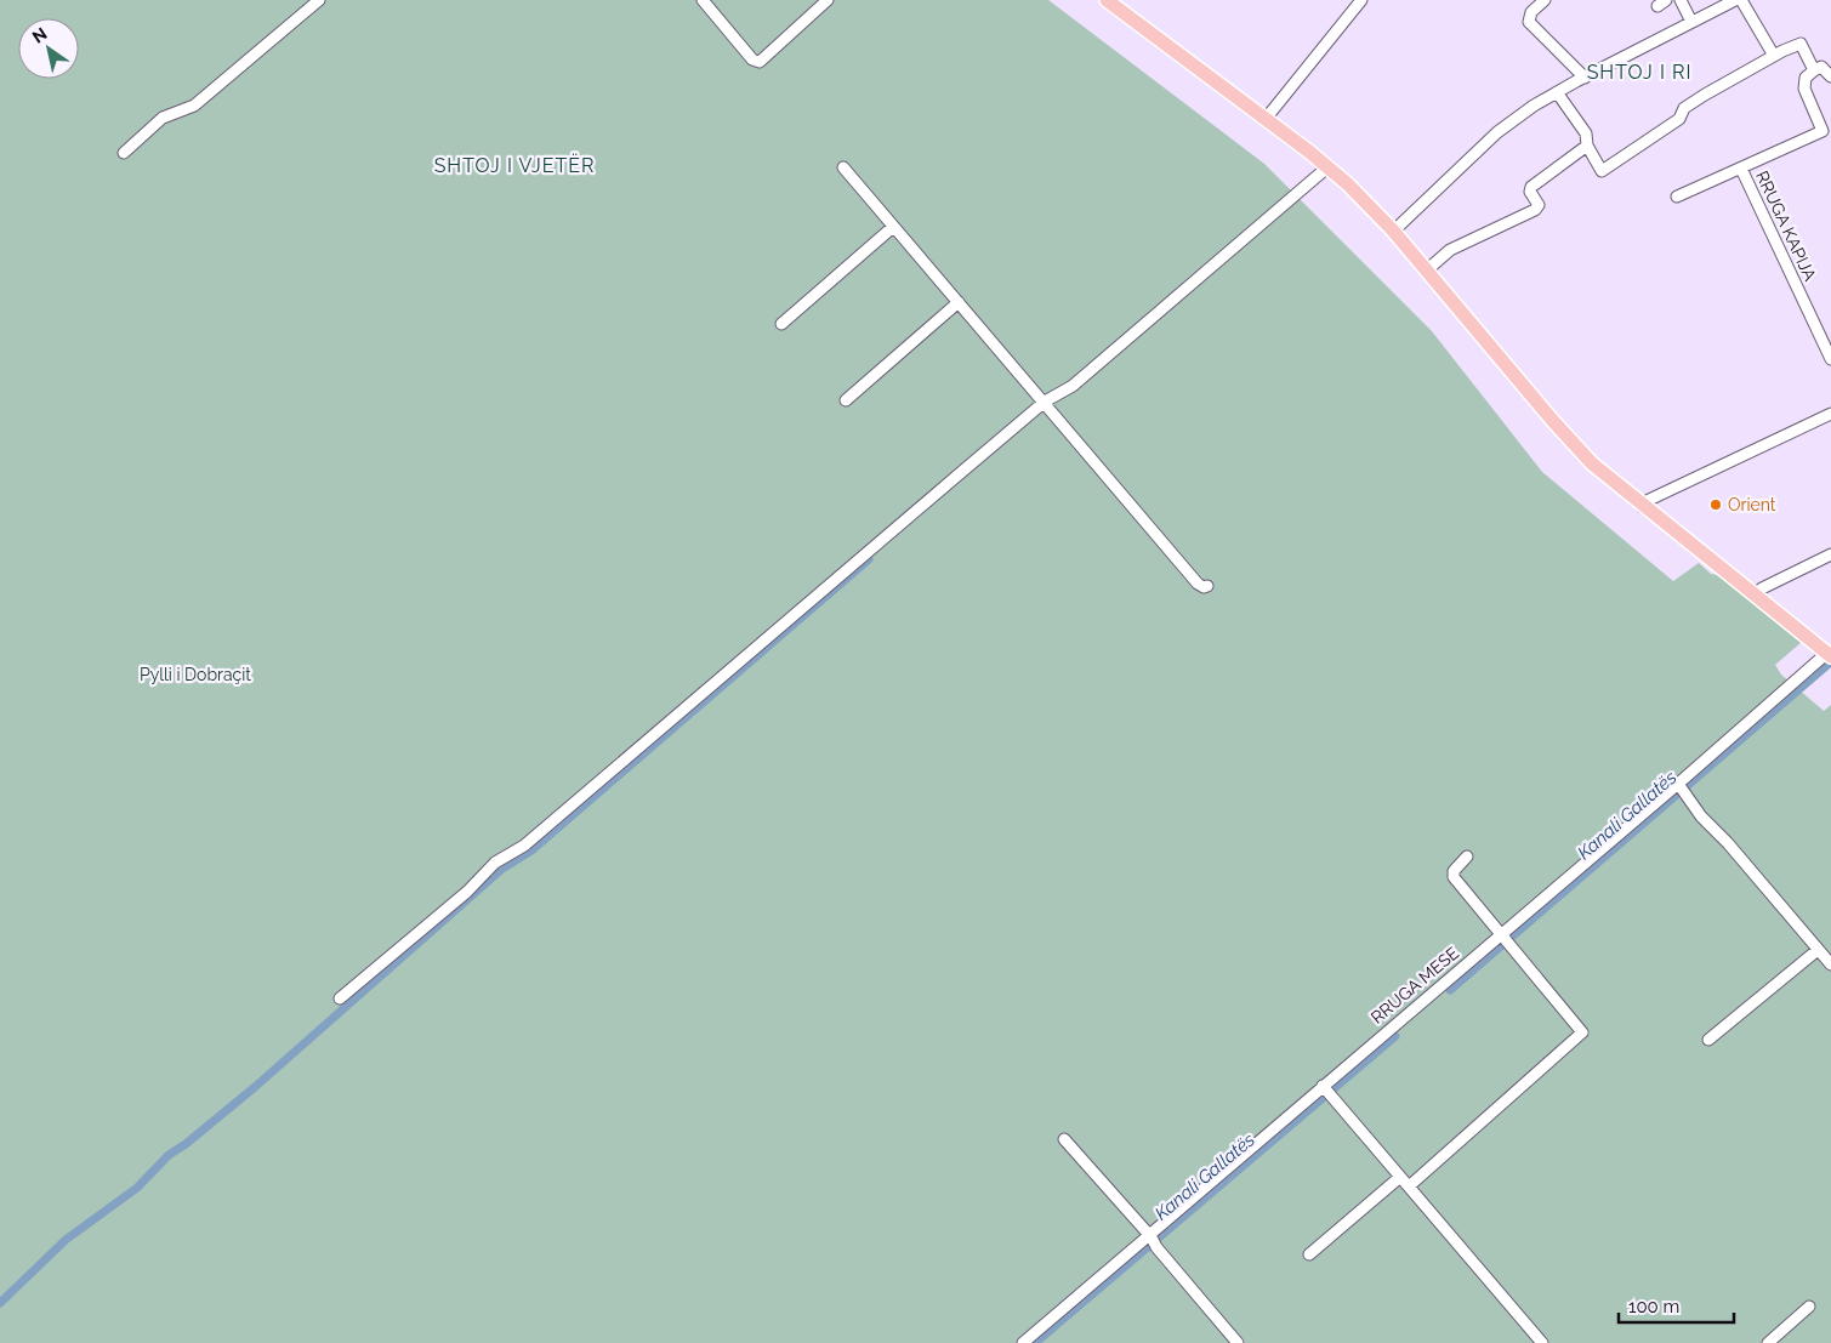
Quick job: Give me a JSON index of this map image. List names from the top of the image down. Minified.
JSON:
{"streets":{"street":["RRUGA KAPIJA","RRUGA MESE"]},"districts":["SHTOJ I RI","SHTOJ I VJETËR"],"water":["Kanali Gallatës"],"parks":["Pylli i Dobraçit"],"places":["Orient"],"scale_bar":"100 m","north":"top left"}
